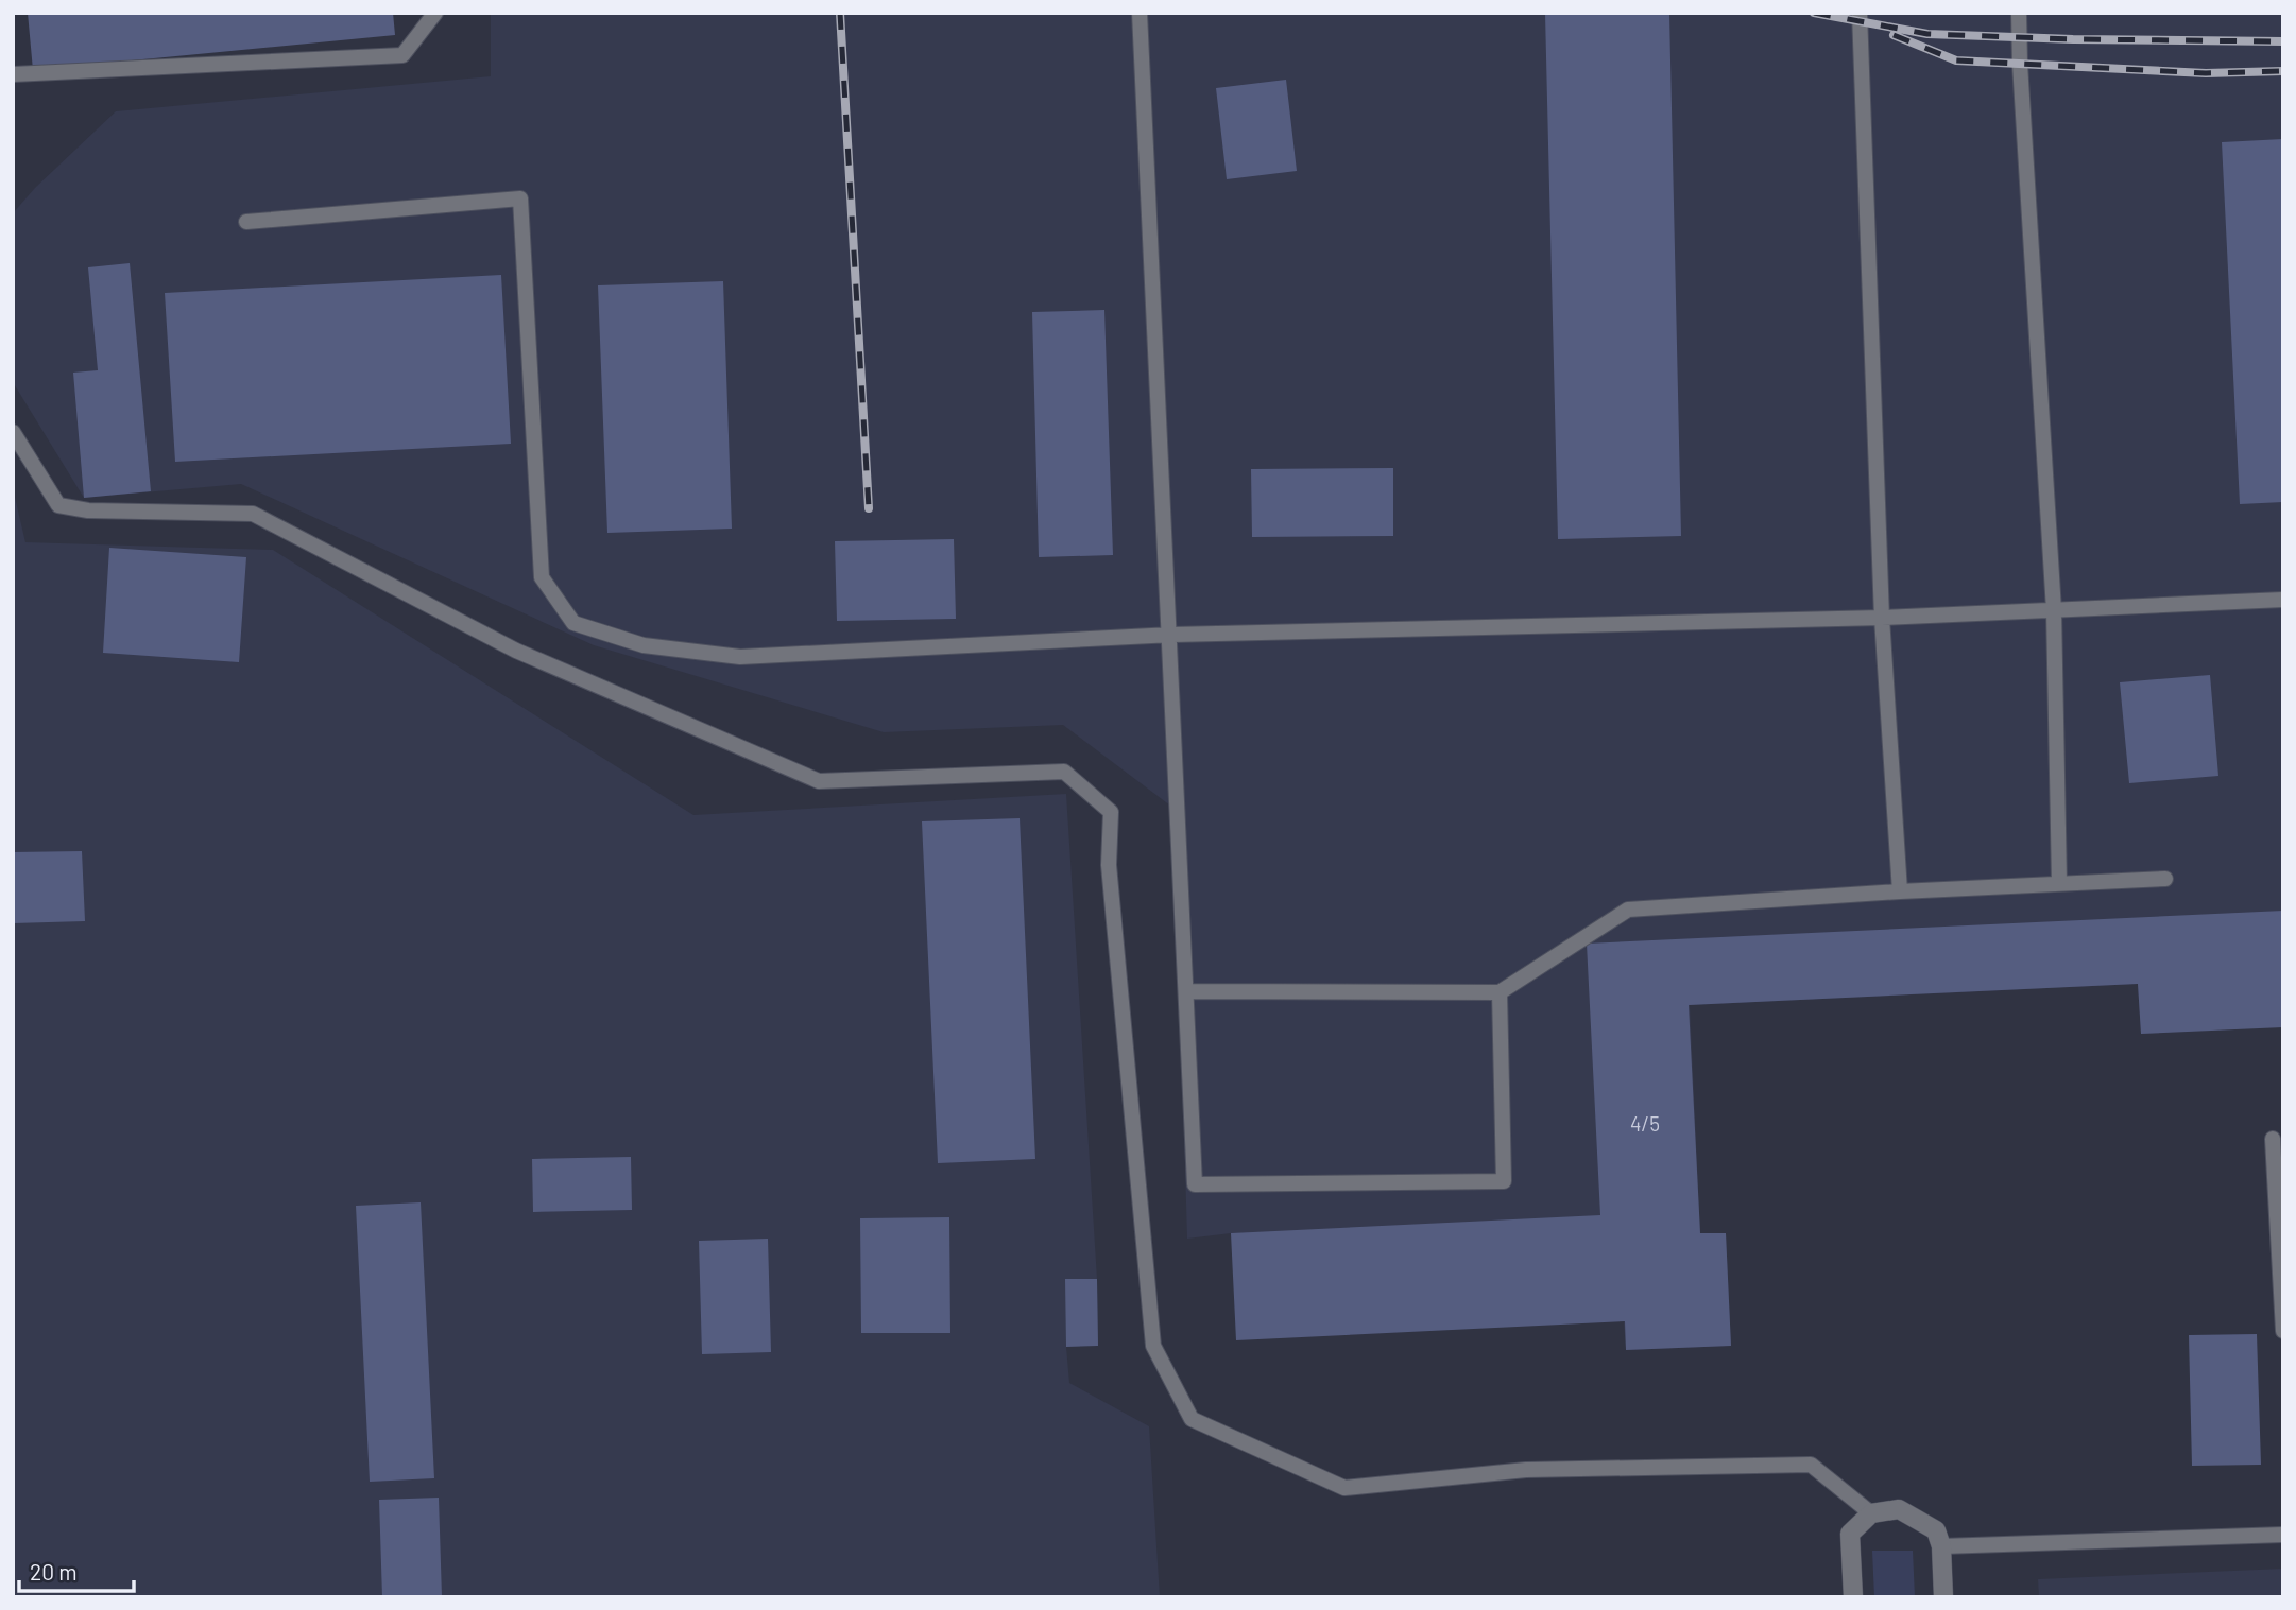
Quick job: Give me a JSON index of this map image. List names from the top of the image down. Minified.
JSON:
{"house_numbers":["4/5"],"scale_bar":"20 m"}
